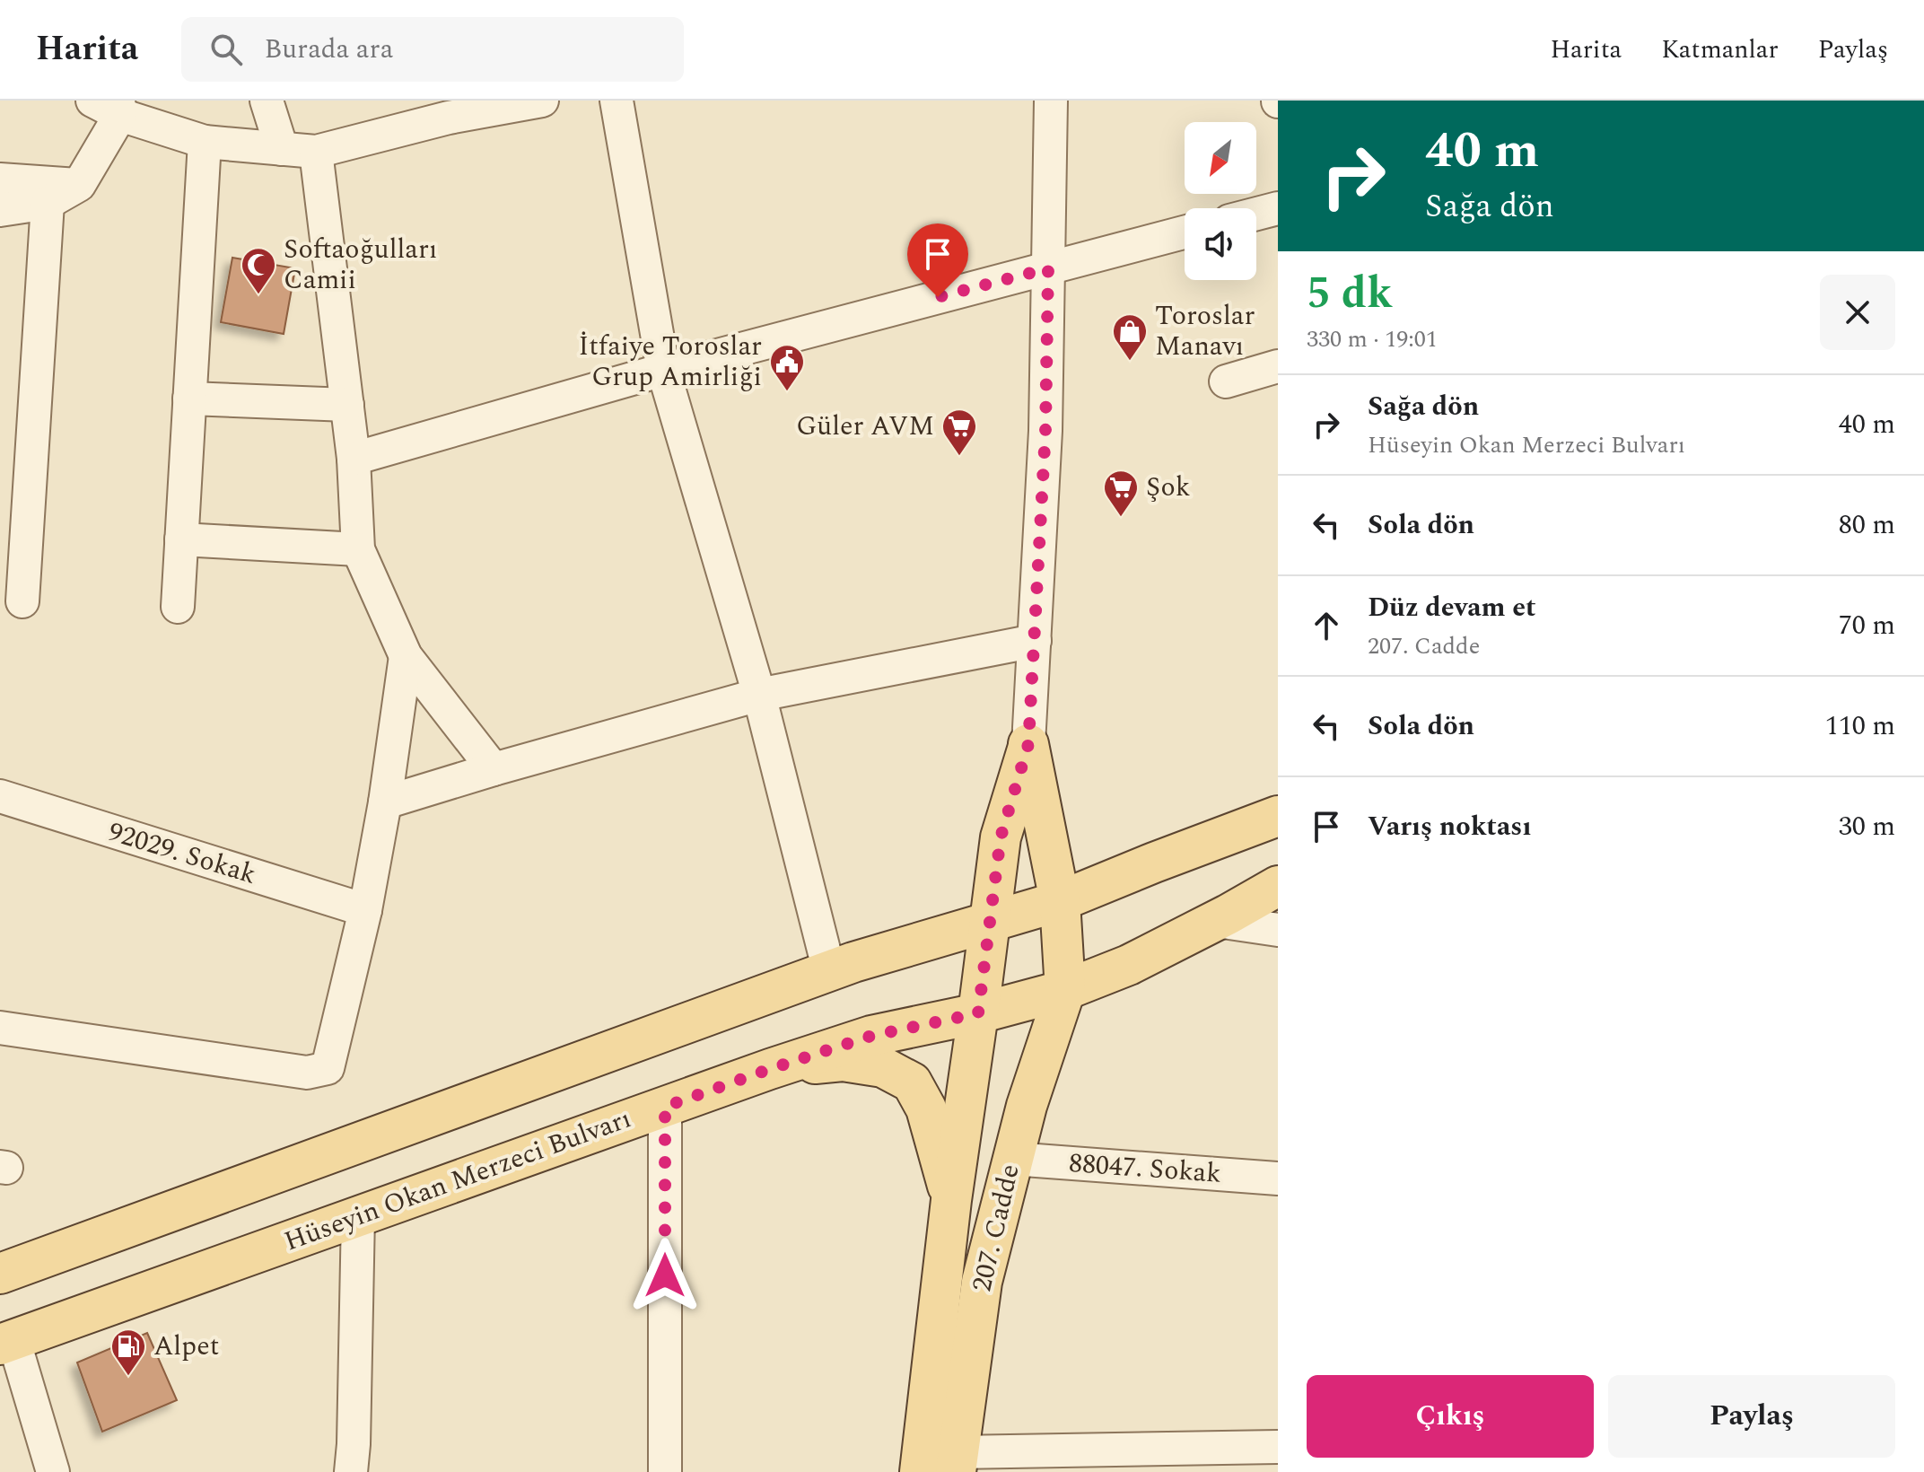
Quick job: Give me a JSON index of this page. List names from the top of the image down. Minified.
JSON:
{"streets":{"main road":["Hüseyin Okan Merzeci Bulvarı","207. Cadde"],"street":["92029. Sokak","88047. Sokak"]},"crossings":[["88047. Sokak","207. Cadde"],["Hüseyin Okan Merzeci Bulvarı","207. Cadde"]],"places":{"mosque":["Softaoğulları Camii"],"shop":["Toroslar Manavı"],"public building":["İtfaiye Toroslar Grup Amirliği"],"supermarket":["Güler AVM","Şok"],"fuel station":["Alpet"]},"north":"bottom left","page":{"header":"Harita","search":"Burada ara","nav":["Harita","Katmanlar","Paylaş"],"turn":["40 m","Sağa dön"],"heading":["5 dk","330 m · 19:01"],"list":[{"name":"Sağa dön","note":"Hüseyin Okan Merzeci Bulvarı","value":"40 m"},{"name":"Sola dön","value":"80 m"},{"name":"Düz devam et","note":"207. Cadde","value":"70 m"},{"name":"Sola dön","value":"110 m"},{"name":"Varış noktası","value":"30 m"}],"buttons":["Çıkış","Paylaş"]}}
